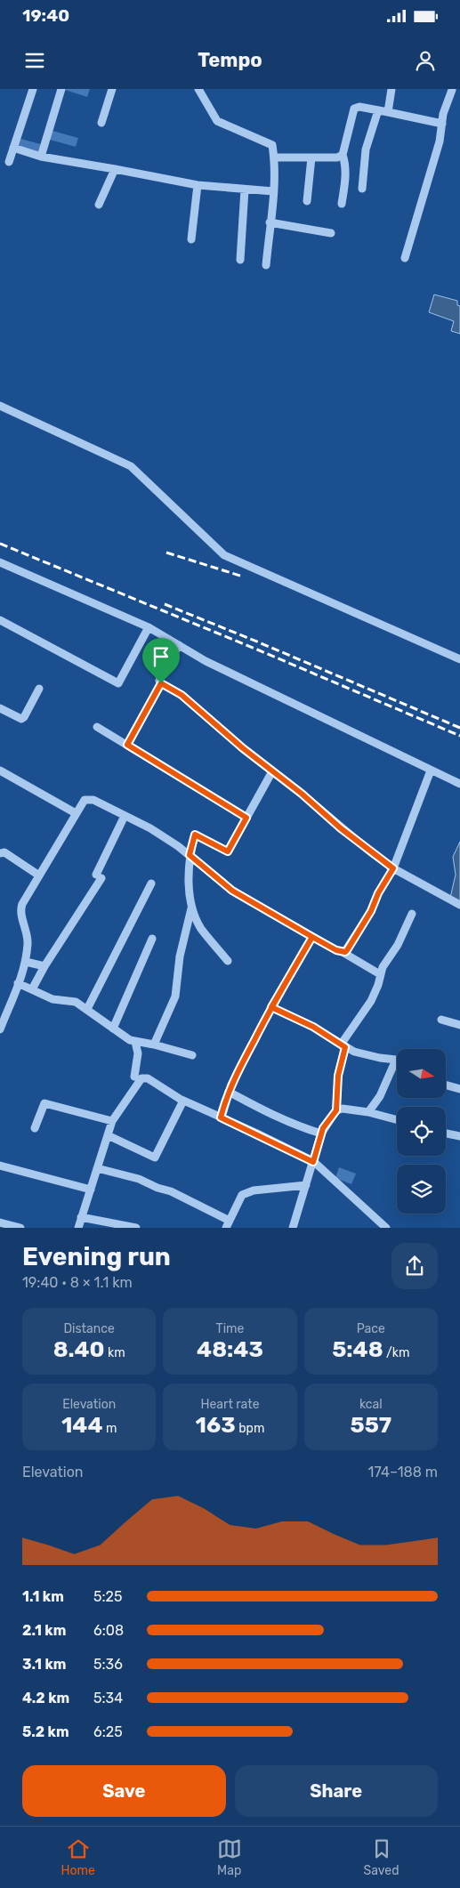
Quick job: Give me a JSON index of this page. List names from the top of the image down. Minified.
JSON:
{"north":"right","page":{"status":"19:40","header":"Tempo","heading":["Evening run","19:40 · 8 × 1.1 km"],"stats":[["Distance","8.40 km"],["Time","48:43"],["Pace","5:48 /km"],["Elevation","144 m"],["Heart rate","163 bpm"],["kcal","557"]],"chart":["Elevation","174–188 m"],"list":[{"name":"1.1 km","note":"5:25"},{"name":"2.1 km","note":"6:08"},{"name":"3.1 km","note":"5:36"},{"name":"4.2 km","note":"5:34"},{"name":"5.2 km","note":"6:25"}],"buttons":["Save","Share"],"tabs":["Home","Map","Saved"]}}
